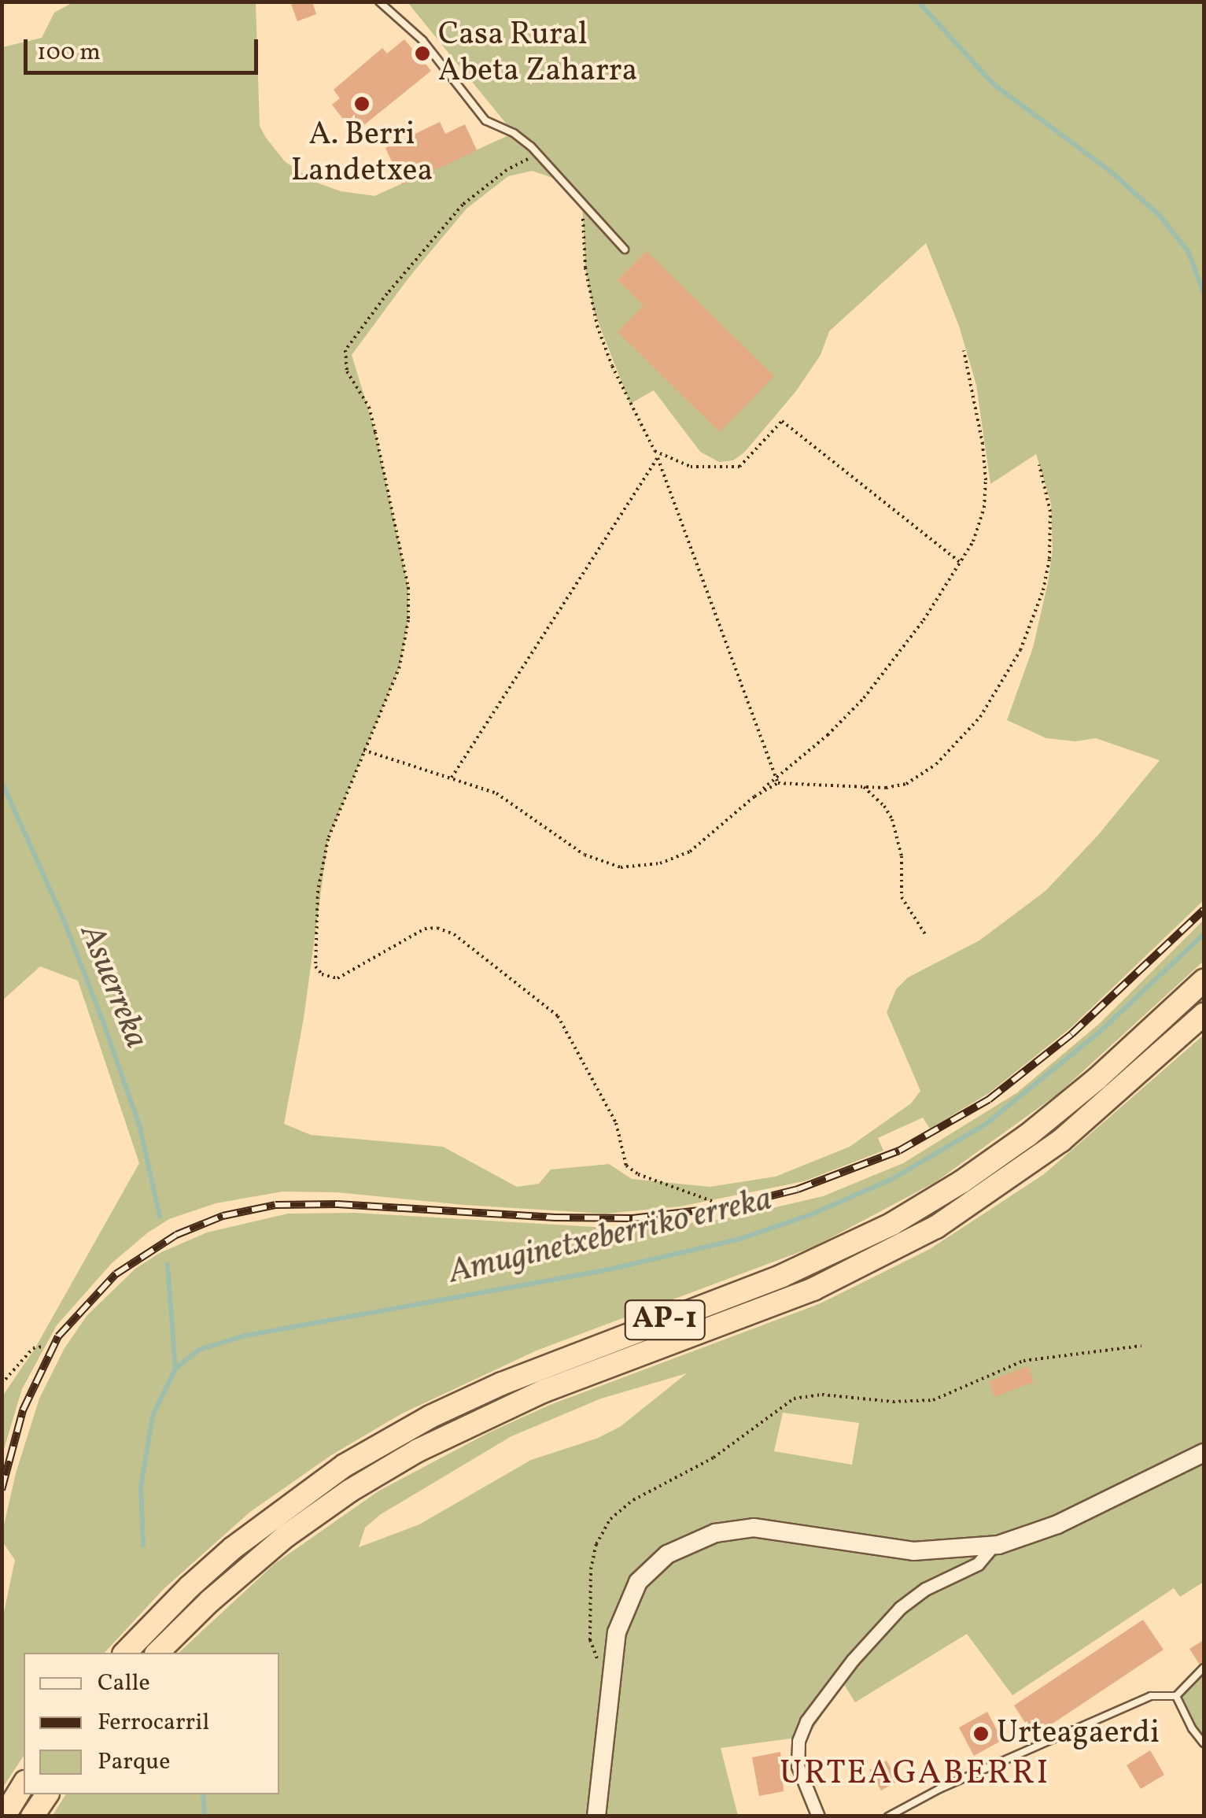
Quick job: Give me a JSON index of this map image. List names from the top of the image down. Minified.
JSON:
{"streets":{"highway":["AP-1"]},"districts":["URTEAGABERRI"],"water":["Asuerreka","Amuginetxeberriko erreka"],"places":["Casa Rural Abeta Zaharra","A. Berri Landetxea","Urteagaerdi"],"legend":["Calle","Ferrocarril","Parque"],"scale_bar":"100 m"}
